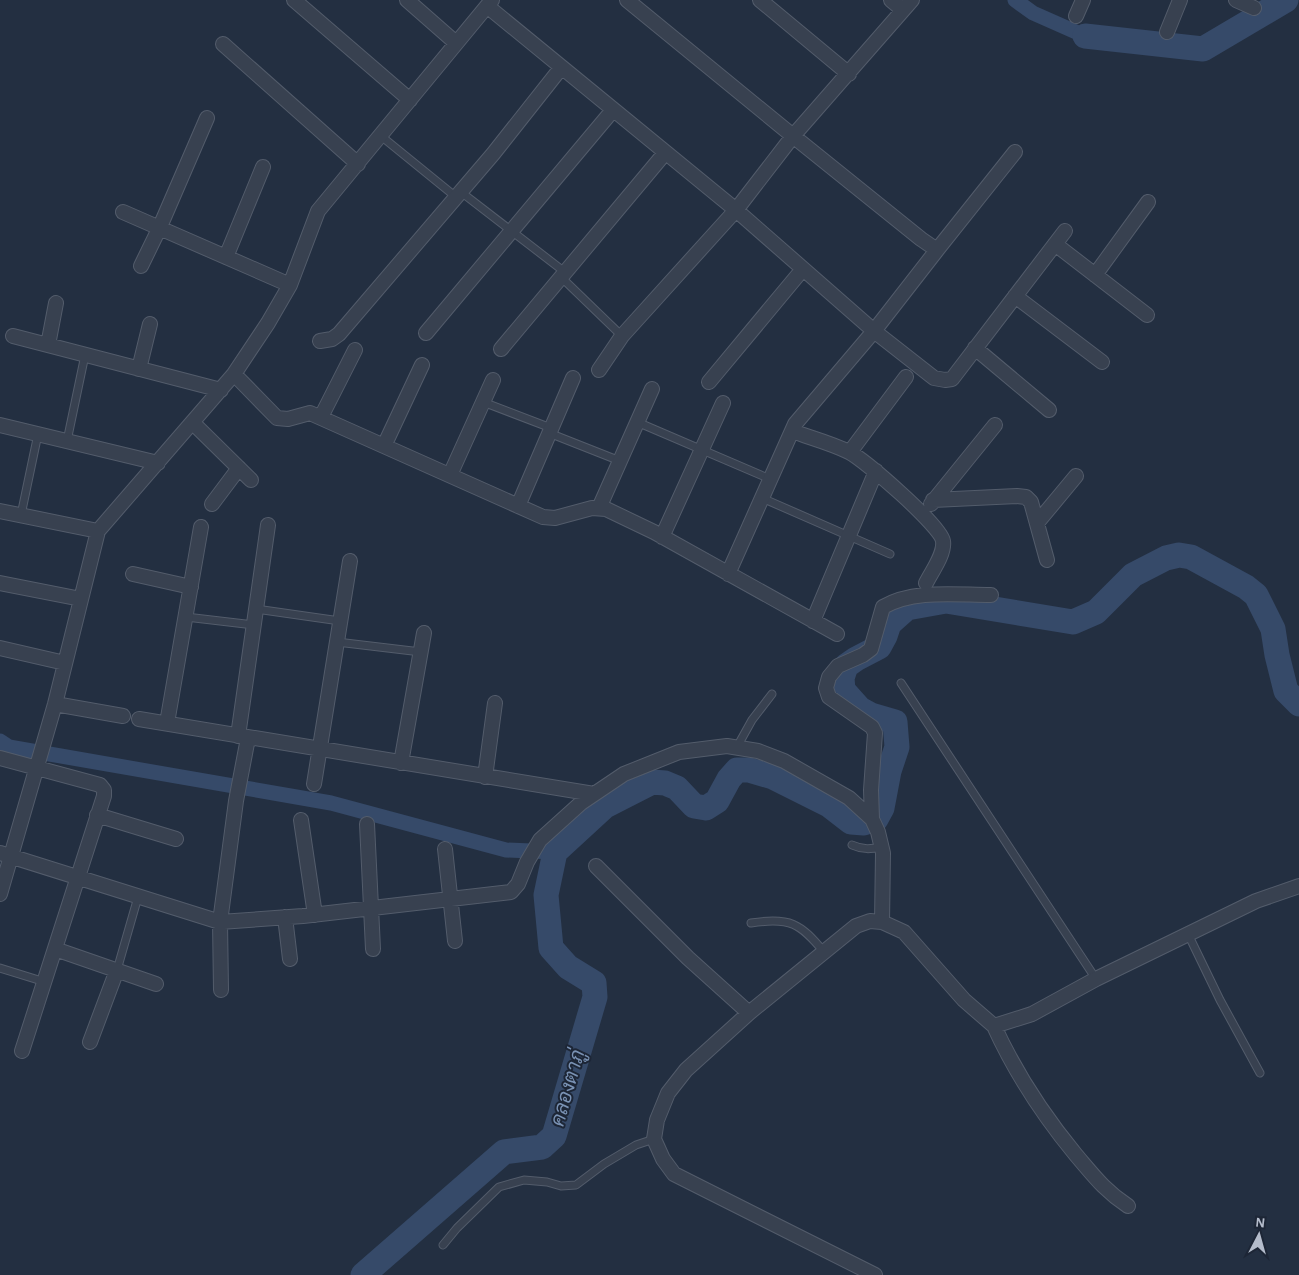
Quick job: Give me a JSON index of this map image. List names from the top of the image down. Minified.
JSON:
{"water":["คลองตาภู่"],"north":"top"}
